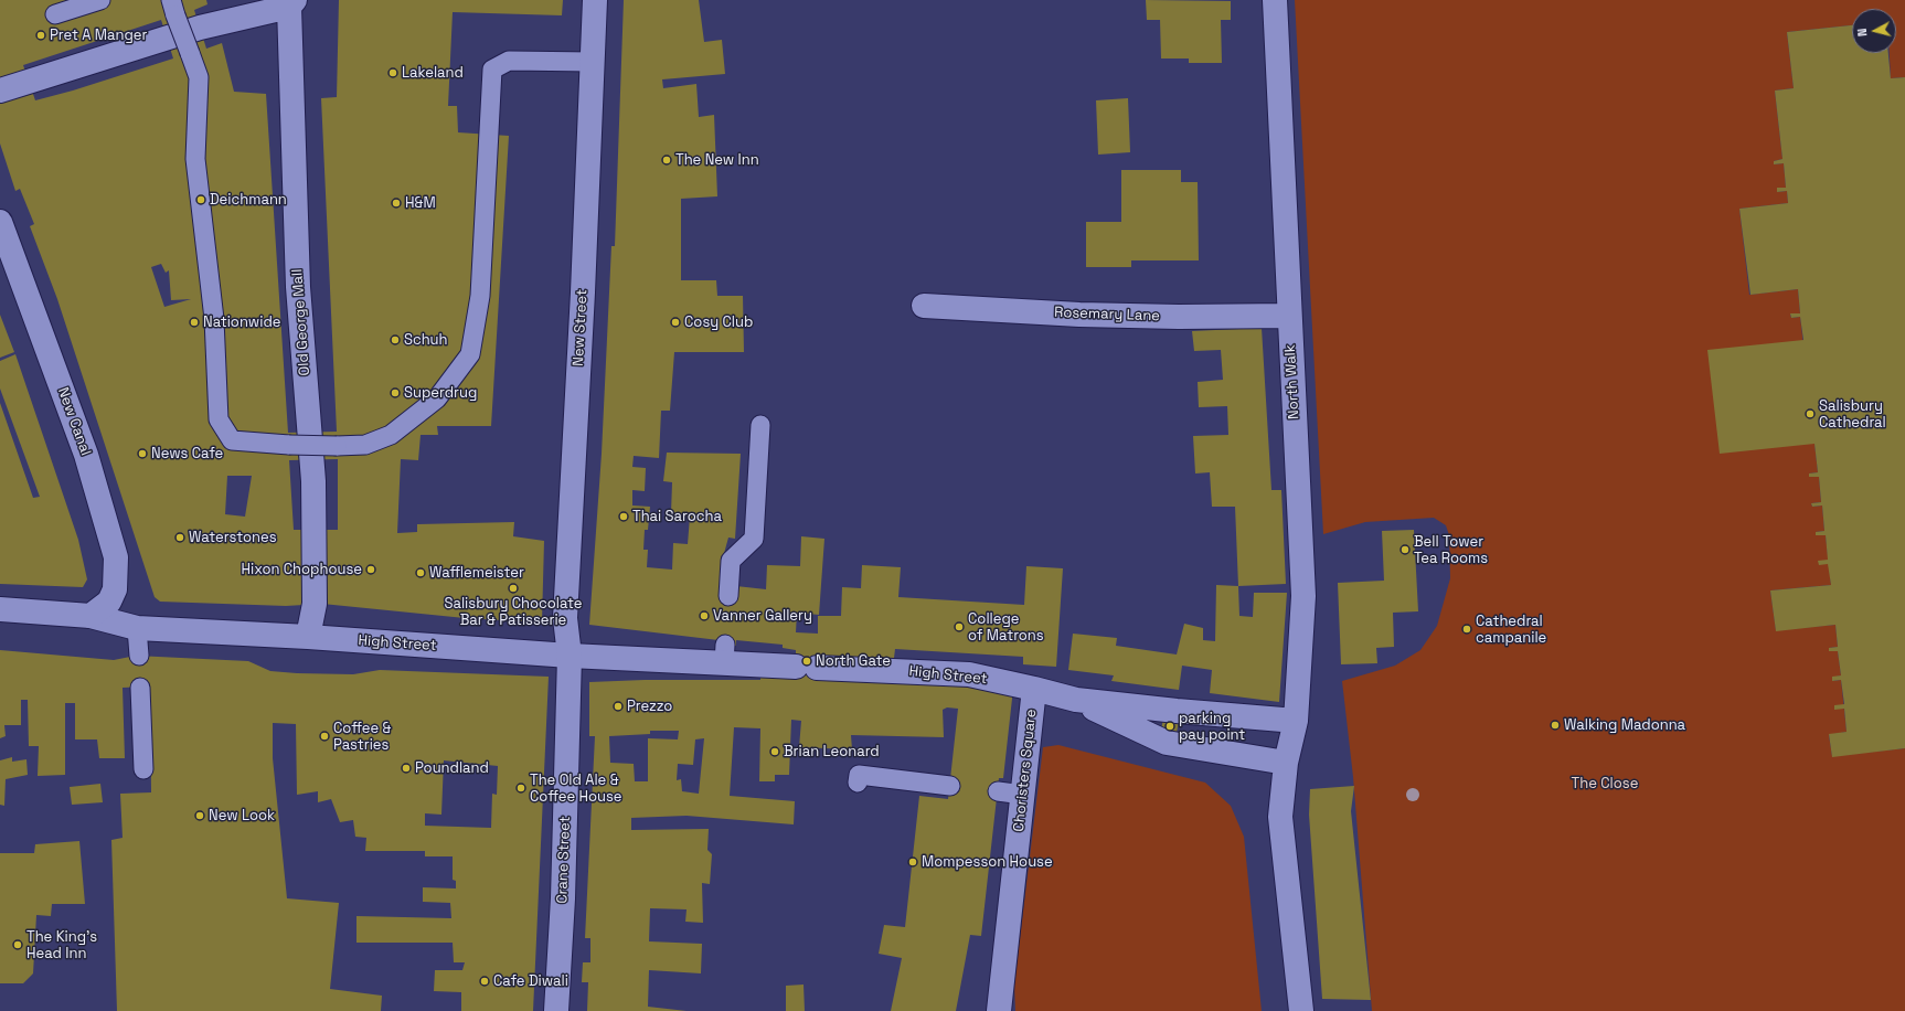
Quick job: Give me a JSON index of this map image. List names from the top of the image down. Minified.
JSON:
{"streets":{"street":["Rosemary Lane","Old George Mall","New Street","North Walk","New Canal","High Street","Choristers Square","Crane Street"]},"crossings":[["Rosemary Lane","North Walk"],["Old George Mall","High Street"],["New Street","High Street"],["New Street","Crane Street"],["New Canal","High Street"],["High Street","Choristers Square"],["High Street","Crane Street"]],"parks":["The Close"],"places":["Pret A Manger","Lakeland","The New Inn","Deichmann","H&M","Nationwide","Cosy Club","Schuh","Superdrug","Salisbury Cathedral","News Cafe","Thai Sarocha","Waterstones","Bell Tower Tea Rooms","Hixon Chophouse","Wafflemeister","Salisbury Chocolate Bar & Patisserie","Vanner Gallery","College of Matrons","Cathedral campanile","North Gate","Prezzo","Walking Madonna","parking pay point","Coffee & Pastries","Brian Leonard","Poundland","The Old Ale & Coffee House","New Look","Mompesson House","The King's Head Inn","Cafe Diwali"],"north":"left"}
